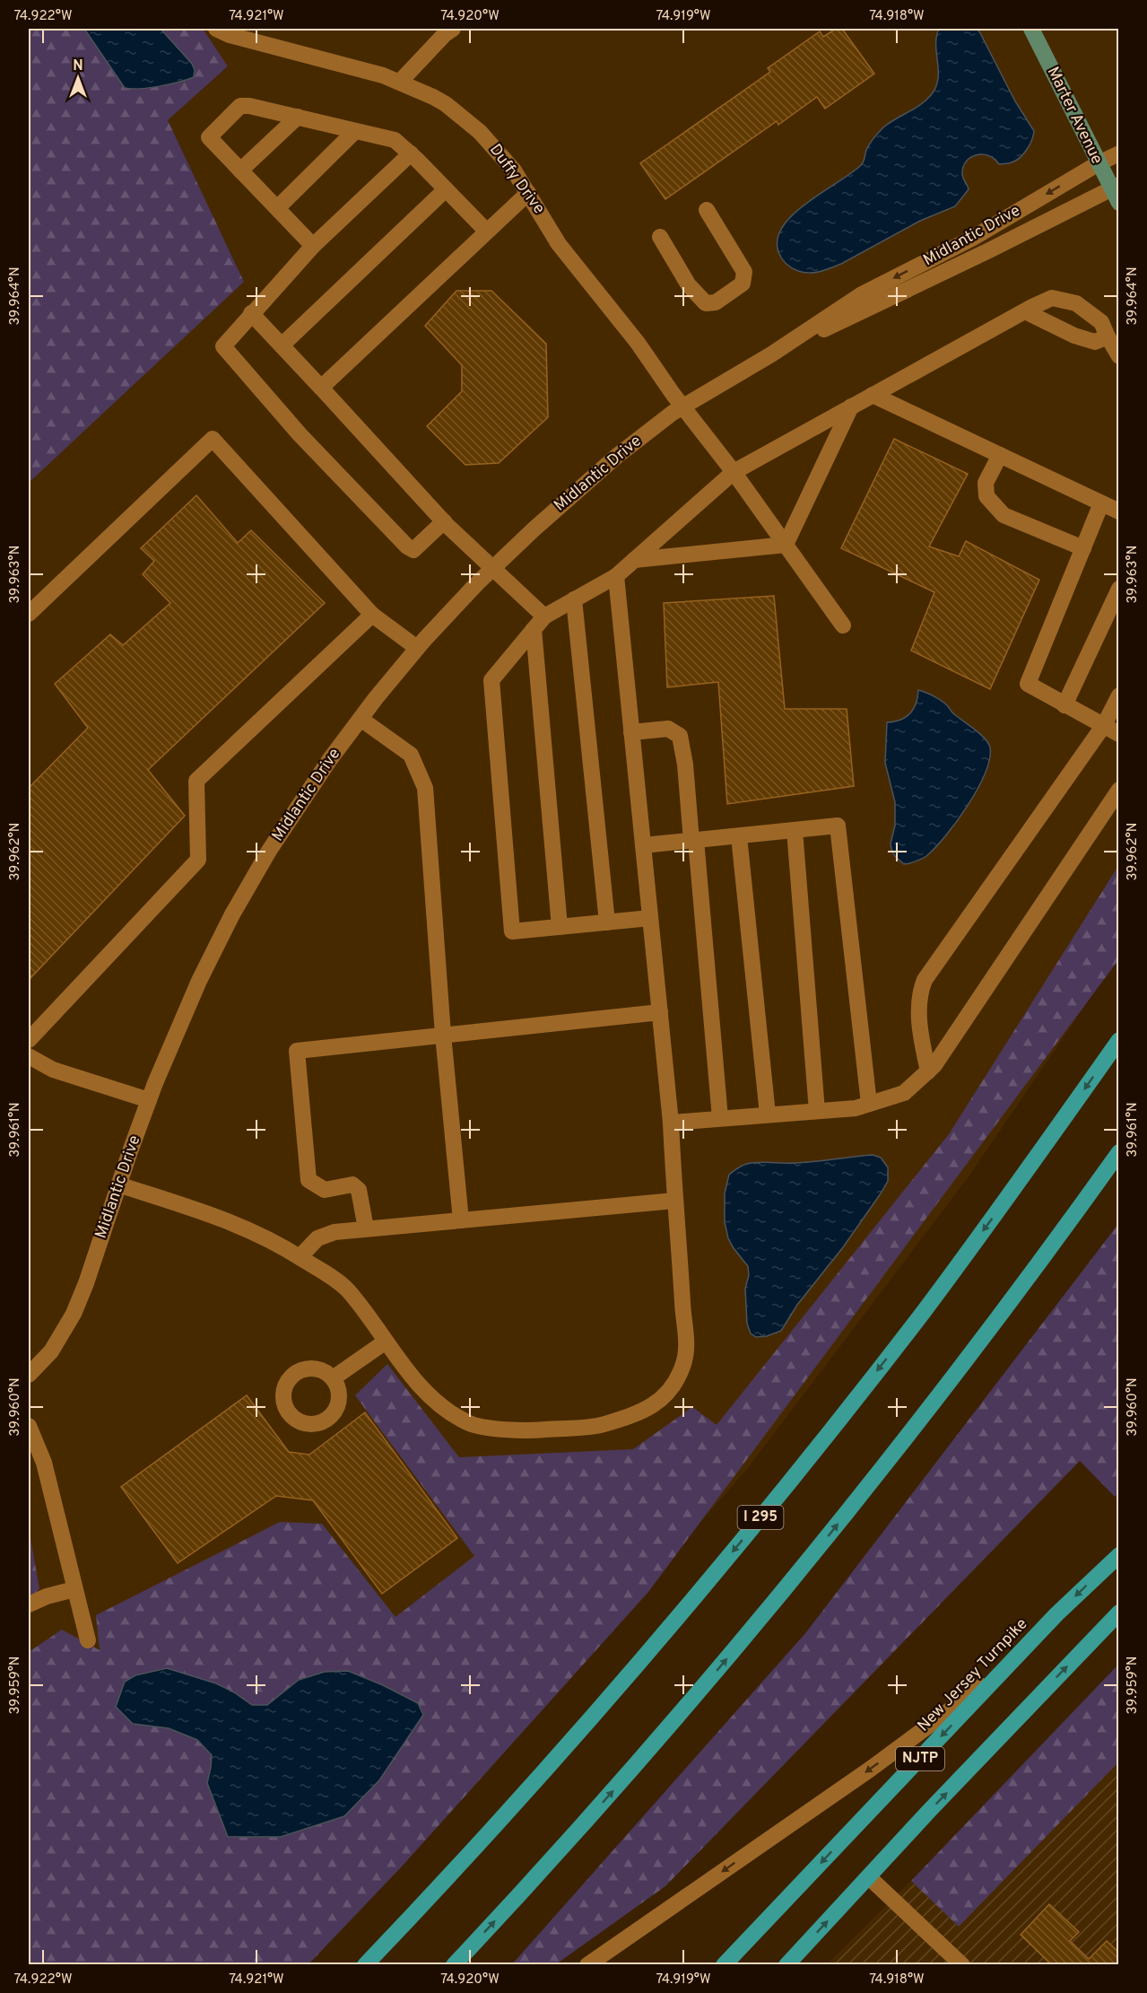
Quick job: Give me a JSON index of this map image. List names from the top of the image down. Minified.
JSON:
{"streets":{"highway":["I 295","New Jersey Turnpike","NJTP"],"main road":["Marter Avenue"],"street":["Duffy Drive","Midlantic Drive"]},"crossings":[["Marter Avenue","Midlantic Drive"],["Duffy Drive","Midlantic Drive"]],"north":"top","coordinates":["74.922°W","74.921°W","74.920°W","74.919°W","74.918°W","39.964°N","39.963°N","39.962°N","39.961°N","39.960°N","39.959°N"]}
